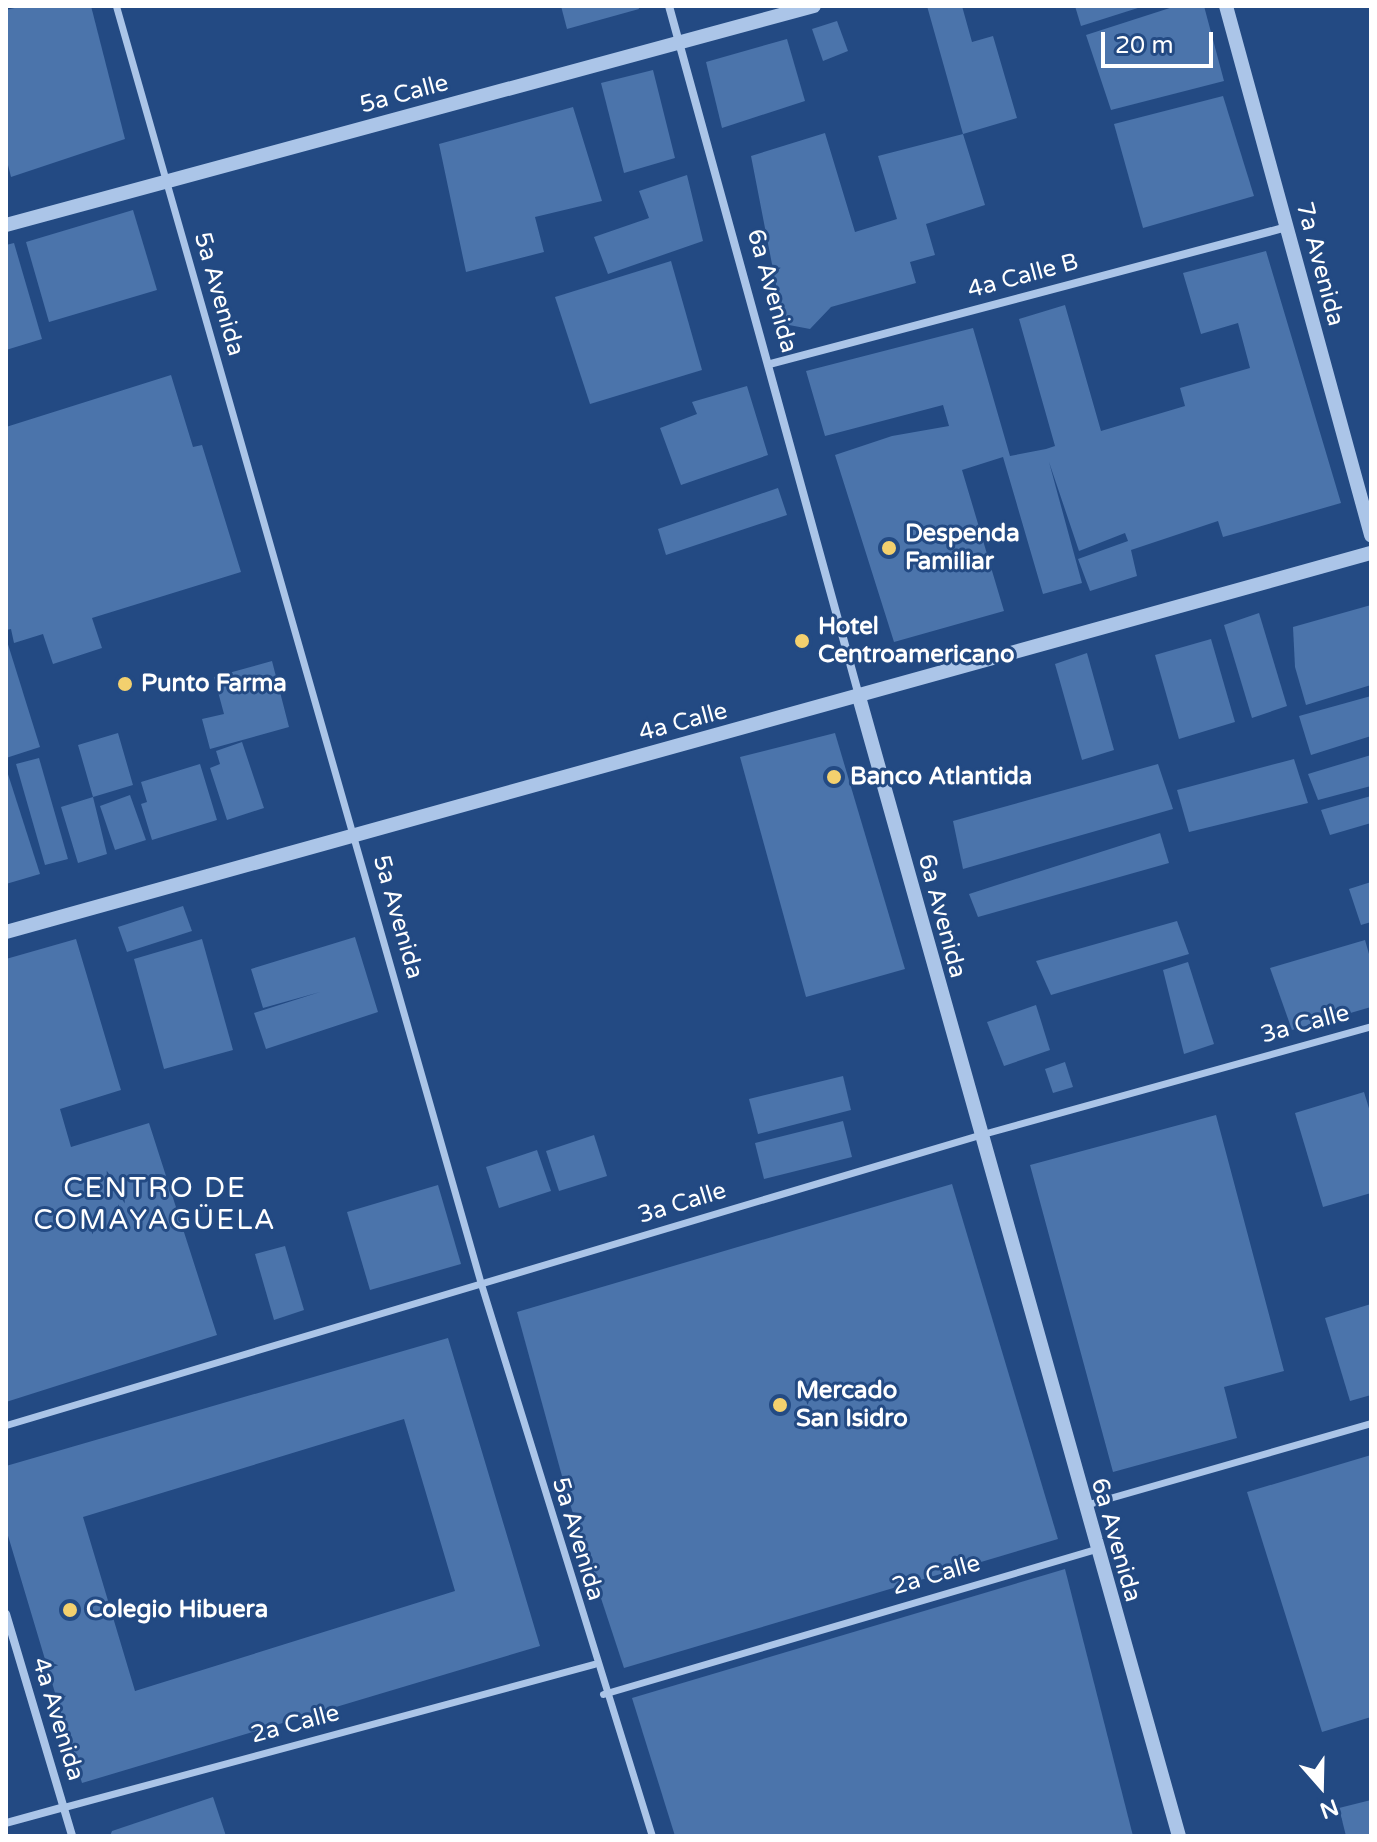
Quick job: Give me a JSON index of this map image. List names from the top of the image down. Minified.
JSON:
{"streets":{"street":["5a Calle","7a Avenida","4a Calle B","6a Avenida","5a Avenida","4a Calle","3a Calle","2a Calle","4a Avenida"]},"crossings":[["5a Calle","6a Avenida"],["5a Calle","5a Avenida"],["7a Avenida","4a Calle B"],["4a Calle B","6a Avenida"],["6a Avenida","4a Calle"],["6a Avenida","3a Calle"],["6a Avenida","2a Calle"],["5a Avenida","4a Calle"],["5a Avenida","3a Calle"],["5a Avenida","2a Calle"],["2a Calle","4a Avenida"]],"districts":["CENTRO DE COMAYAGÜELA"],"places":["Despenda Familiar","Hotel Centroamericano","Punto Farma","Banco Atlantida","Mercado San Isidro","Colegio Hibuera"],"scale_bar":"20 m","north":"bottom"}
